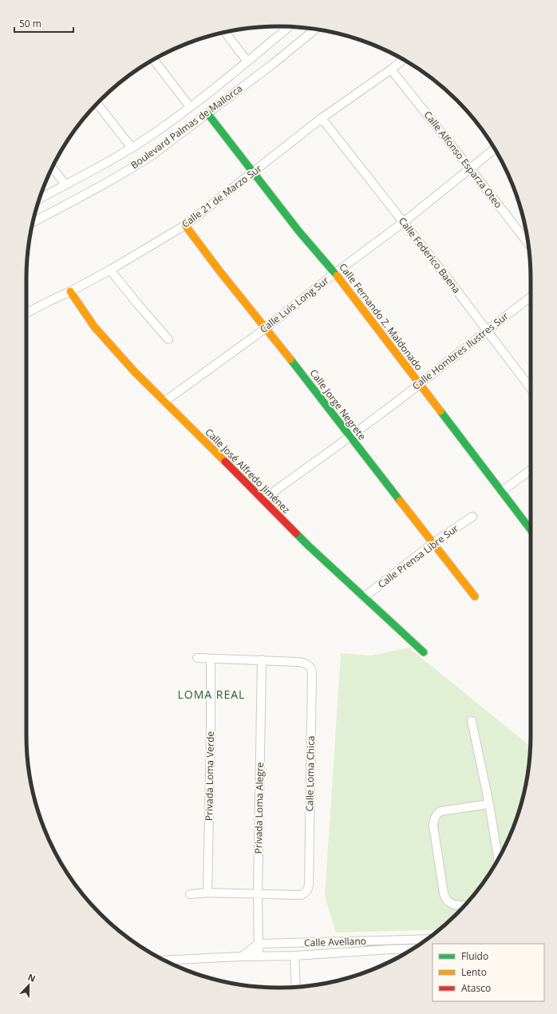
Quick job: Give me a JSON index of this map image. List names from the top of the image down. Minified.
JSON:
{"streets":{"street":["Boulevard Palmas de Mallorca","Calle Alfonso Esparza Oteo","Calle 21 de Marzo Sur","Calle Federico Baena","Calle Luis Long Sur","Calle Fernando Z. Maldonado","Calle Hombres Ilustres Sur","Calle Jorge Negrete","Calle José Alfredo Jiménez","Calle Prensa Libre Sur","Calle Loma Chica","Privada Loma Verde","Privada Loma Alegre","Calle Avellano"]},"crossings":[["Boulevard Palmas de Mallorca","Calle Fernando Z. Maldonado"],["Calle Alfonso Esparza Oteo","Calle 21 de Marzo Sur"],["Calle Alfonso Esparza Oteo","Calle Luis Long Sur"],["Calle 21 de Marzo Sur","Calle Federico Baena"],["Calle 21 de Marzo Sur","Calle Fernando Z. Maldonado"],["Calle 21 de Marzo Sur","Calle Jorge Negrete"],["Calle 21 de Marzo Sur","Calle José Alfredo Jiménez"],["Calle Federico Baena","Calle Luis Long Sur"],["Calle Federico Baena","Calle Hombres Ilustres Sur"],["Calle Luis Long Sur","Calle Fernando Z. Maldonado"],["Calle Luis Long Sur","Calle Jorge Negrete"],["Calle Luis Long Sur","Calle José Alfredo Jiménez"],["Calle Fernando Z. Maldonado","Calle Hombres Ilustres Sur"],["Calle Hombres Ilustres Sur","Calle Jorge Negrete"],["Calle Hombres Ilustres Sur","Calle José Alfredo Jiménez"],["Calle Jorge Negrete","Calle Prensa Libre Sur"],["Calle José Alfredo Jiménez","Calle Prensa Libre Sur"],["Calle Loma Chica","Privada Loma Verde"],["Calle Loma Chica","Privada Loma Alegre"],["Privada Loma Alegre","Calle Avellano"]],"districts":["LOMA REAL"],"legend":["Fluido","Lento","Atasco"],"scale_bar":"50 m","north":"top"}
